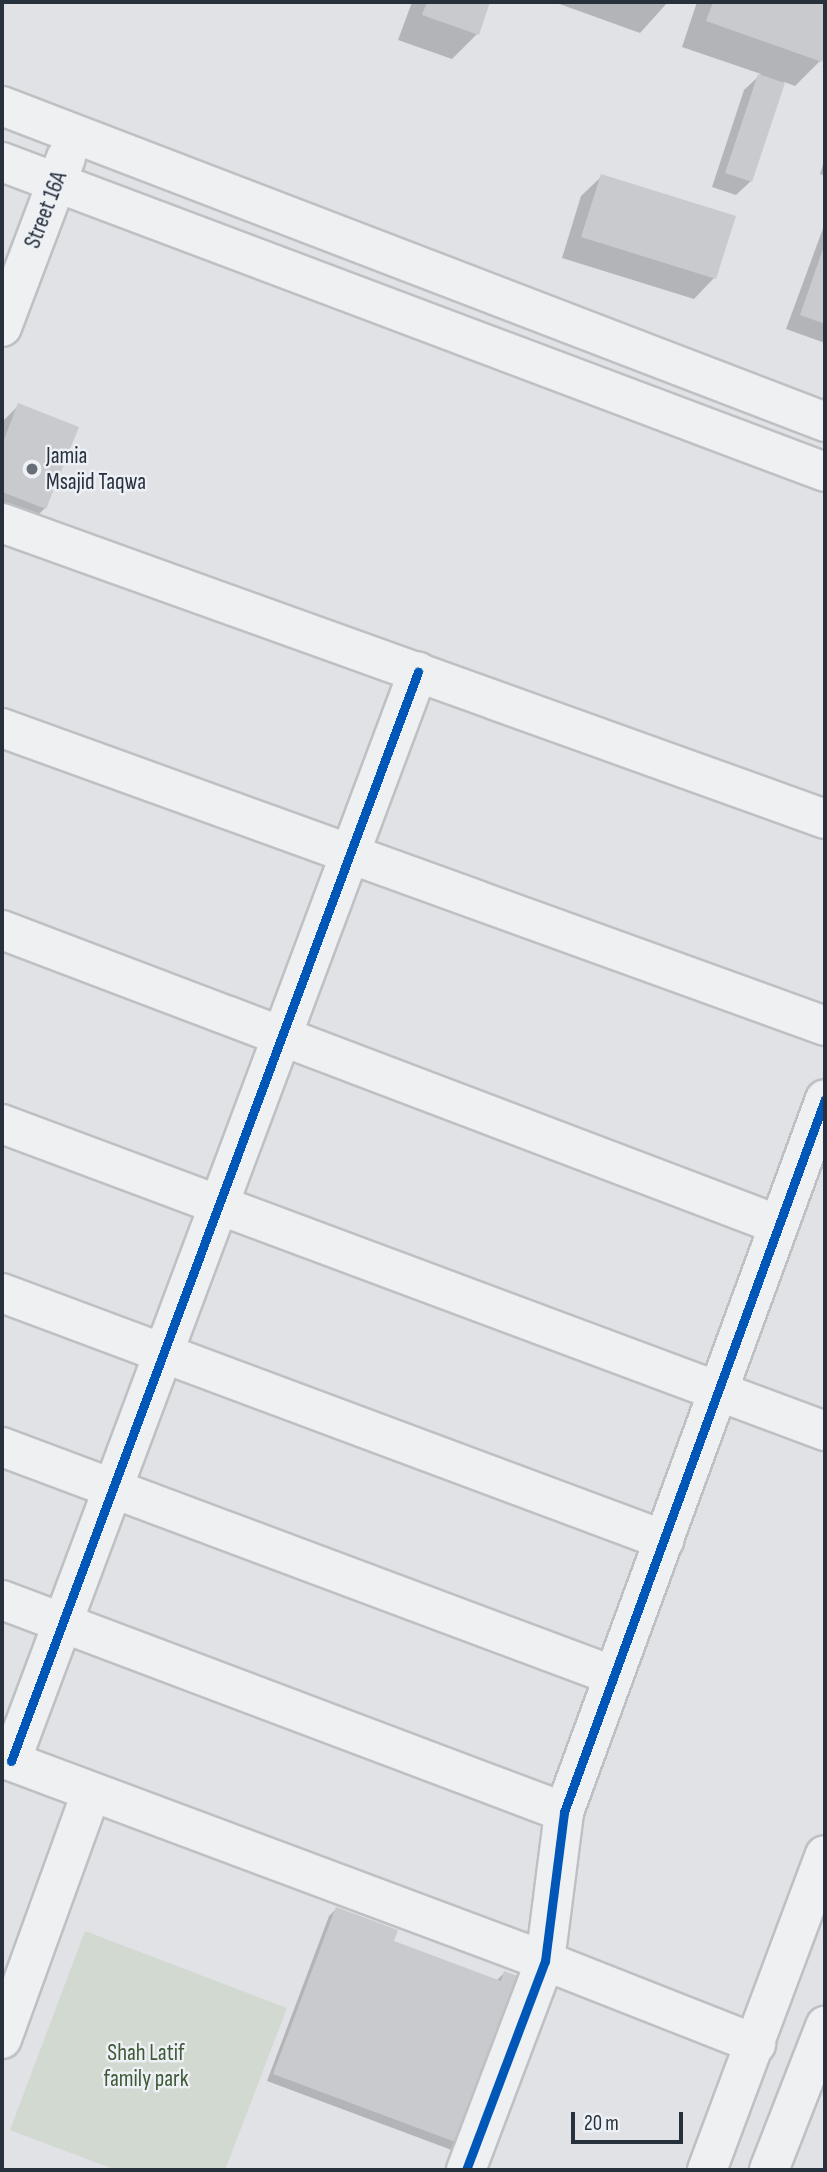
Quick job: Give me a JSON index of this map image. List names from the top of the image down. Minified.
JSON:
{"streets":{"street":["Street 16A"]},"parks":["Shah Latif family park"],"places":["Jamia Msajid Taqwa"],"scale_bar":"20 m"}
